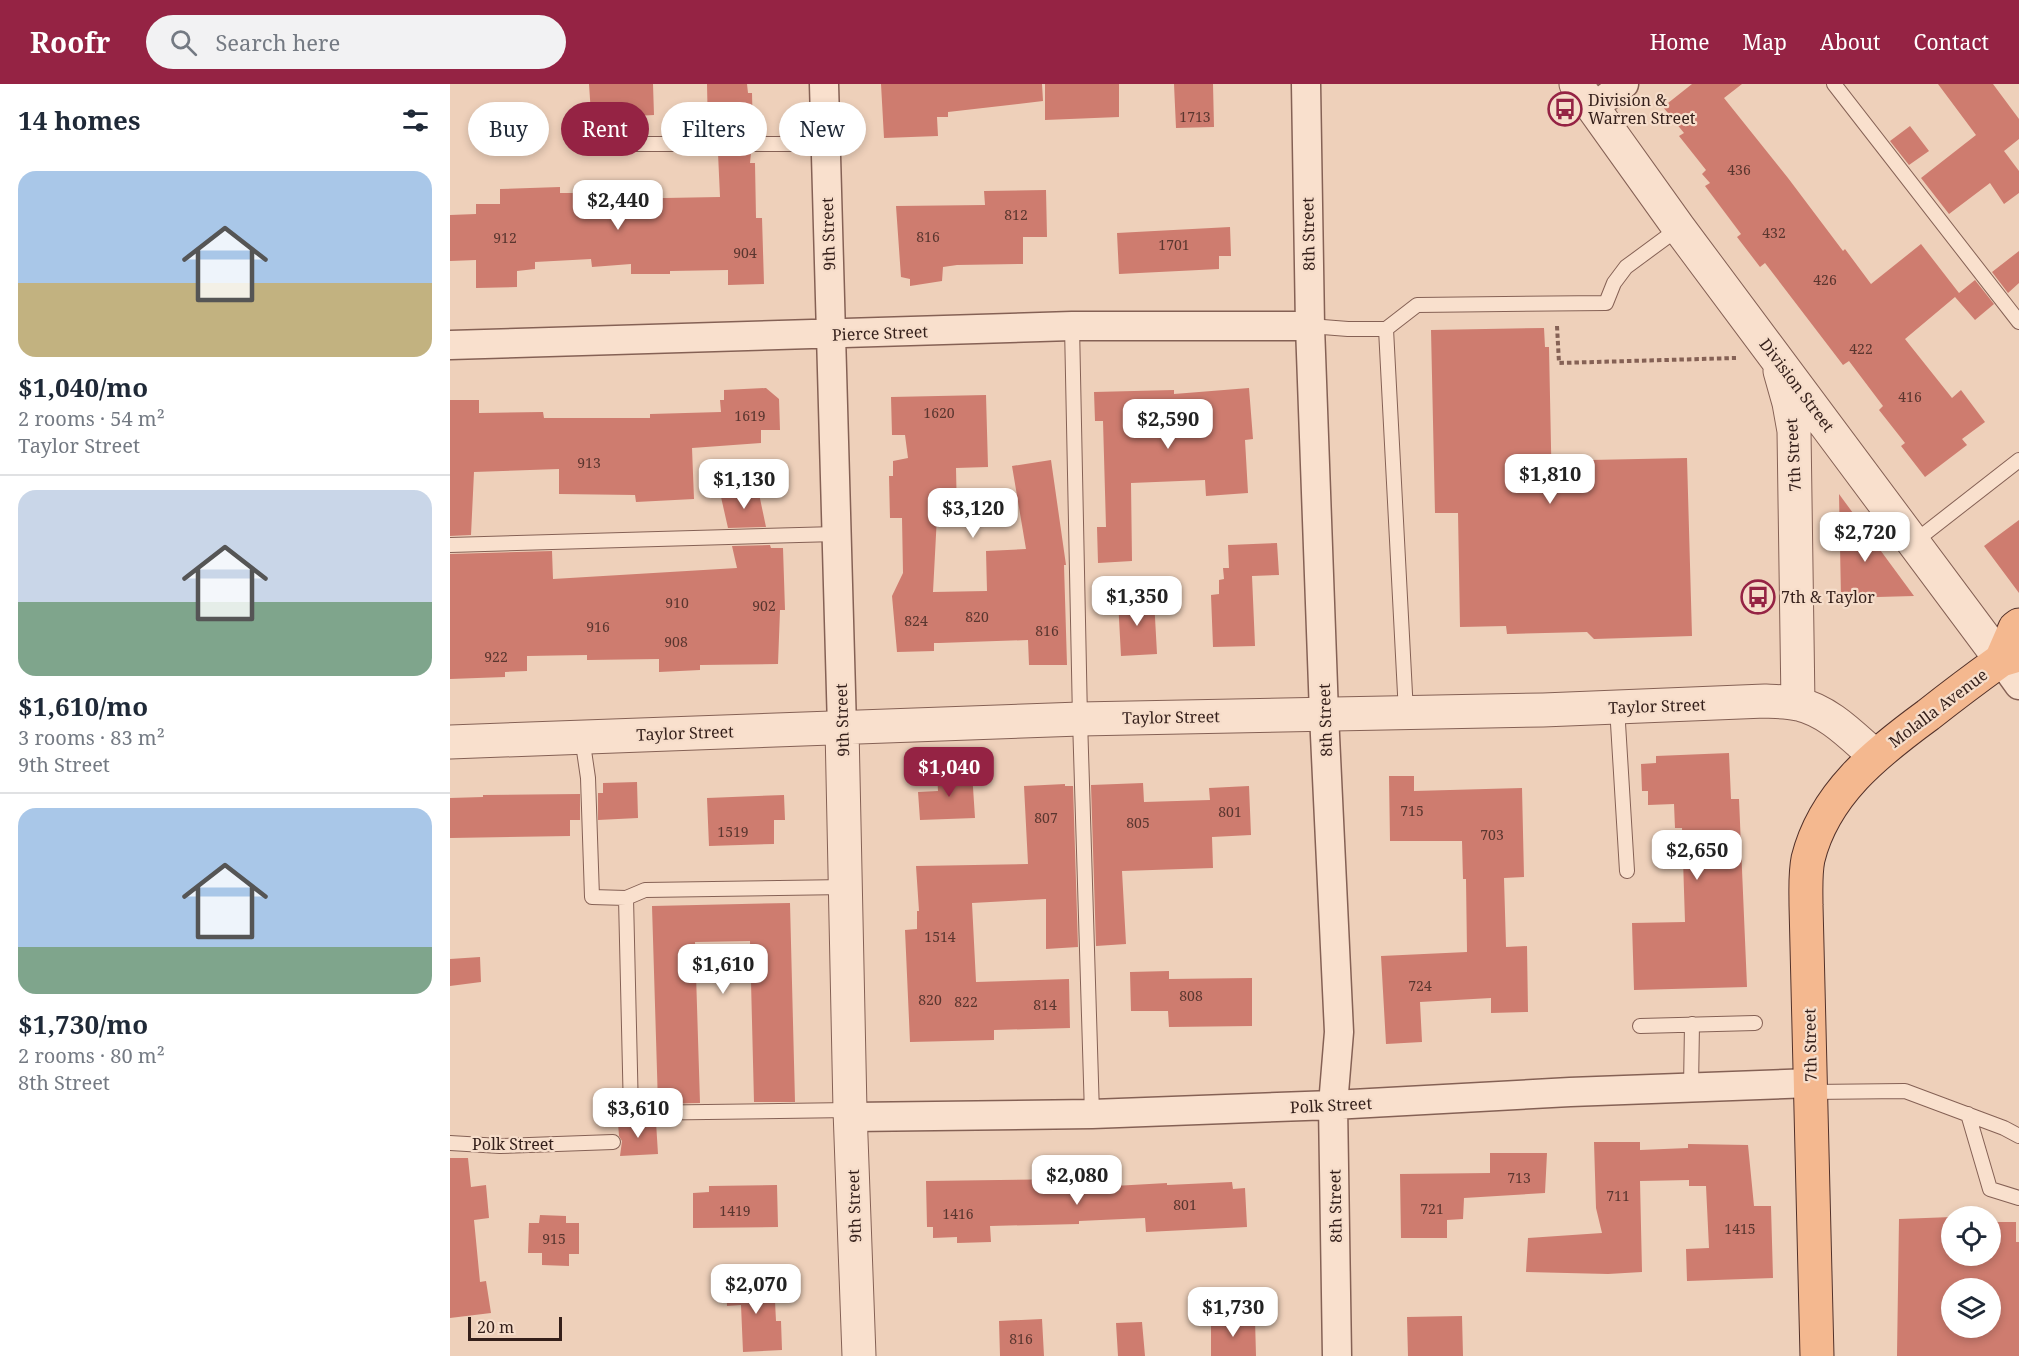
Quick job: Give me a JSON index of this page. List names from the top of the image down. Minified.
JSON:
{"streets":{"main road":["7th Street","Molalla Avenue"],"street":["9th Street","8th Street","Pierce Street","Division Street","Taylor Street","Polk Street"]},"crossings":[["9th Street","Pierce Street"],["9th Street","Taylor Street"],["9th Street","Polk Street"],["8th Street","Pierce Street"],["8th Street","Taylor Street"],["8th Street","Polk Street"],["Division Street","7th Street"],["Division Street","Molalla Avenue"],["7th Street","Taylor Street"],["7th Street","Molalla Avenue"],["7th Street","Polk Street"],["Taylor Street","Molalla Avenue"]],"places":{"bus stop":["Division & Warren Street","7th & Taylor"]},"house_numbers":["1713","436","812","432","816","912","1701","904","426","422","416","1620","1619","913","910","902","820","824","916","816","908","922","715","801","807","805","1519","703","1514","724","808","820","822","814","713","711","801","721","1419","1416","1415","915","816"],"scale_bar":"20 m","page":{"header":"Roofr","search":"Search here","nav":["Home","Map","About","Contact"],"heading":"14 homes","chip":["Buy","Rent","Filters","New"],"list":[{"name":"$1,040/mo","note":"2 rooms · 54 m² · Taylor Street"},{"name":"$1,610/mo","note":"3 rooms · 83 m² · 9th Street"},{"name":"$1,730/mo","note":"2 rooms · 80 m² · 8th Street"}],"price":["$2,440","$2,590","$1,810","$1,130","$3,120","$2,720","$1,350","$1,040","$2,650","$1,610","$3,610","$2,080","$2,070","$1,730"],"scale":"20 m"}}
